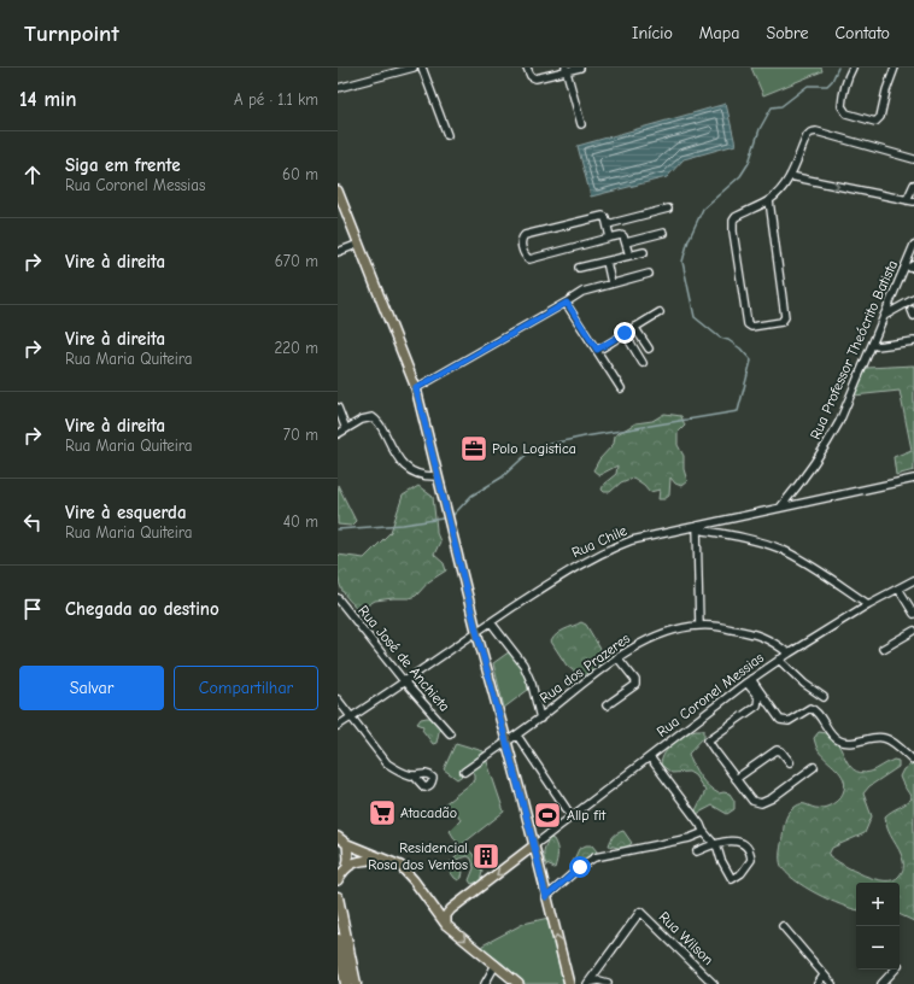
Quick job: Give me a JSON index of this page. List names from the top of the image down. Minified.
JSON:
{"streets":{"street":["Rua Professor Theócrito Batista","Rua Chile","Rua José de Anchieta","Rua dos Prazeres","Rua Coronel Messias","Rua Wilson"]},"crossings":[["Rua Professor Theócrito Batista","Rua Chile"],["Rua Chile","Rua José de Anchieta"],["Rua dos Prazeres","Rua Coronel Messias"]],"places":{"office":["Polo Logistica"],"supermarket":["Atacadão"],"sports":["Allp fit"],"building":["Residencial Rosa dos Ventos"]},"page":{"header":"Turnpoint","nav":["Início","Mapa","Sobre","Contato"],"heading":["14 min","A pé · 1.1 km"],"list":[["Siga em frente","Rua Coronel Messias","60 m"],["Vire à direita","670 m"],["Vire à direita","Rua Maria Quiteira","220 m"],["Vire à direita","Rua Maria Quiteira","70 m"],["Vire à esquerda","Rua Maria Quiteira","40 m"],"Chegada ao destino"],"buttons":["Salvar","Compartilhar"],"map_buttons":["+","−"]}}
